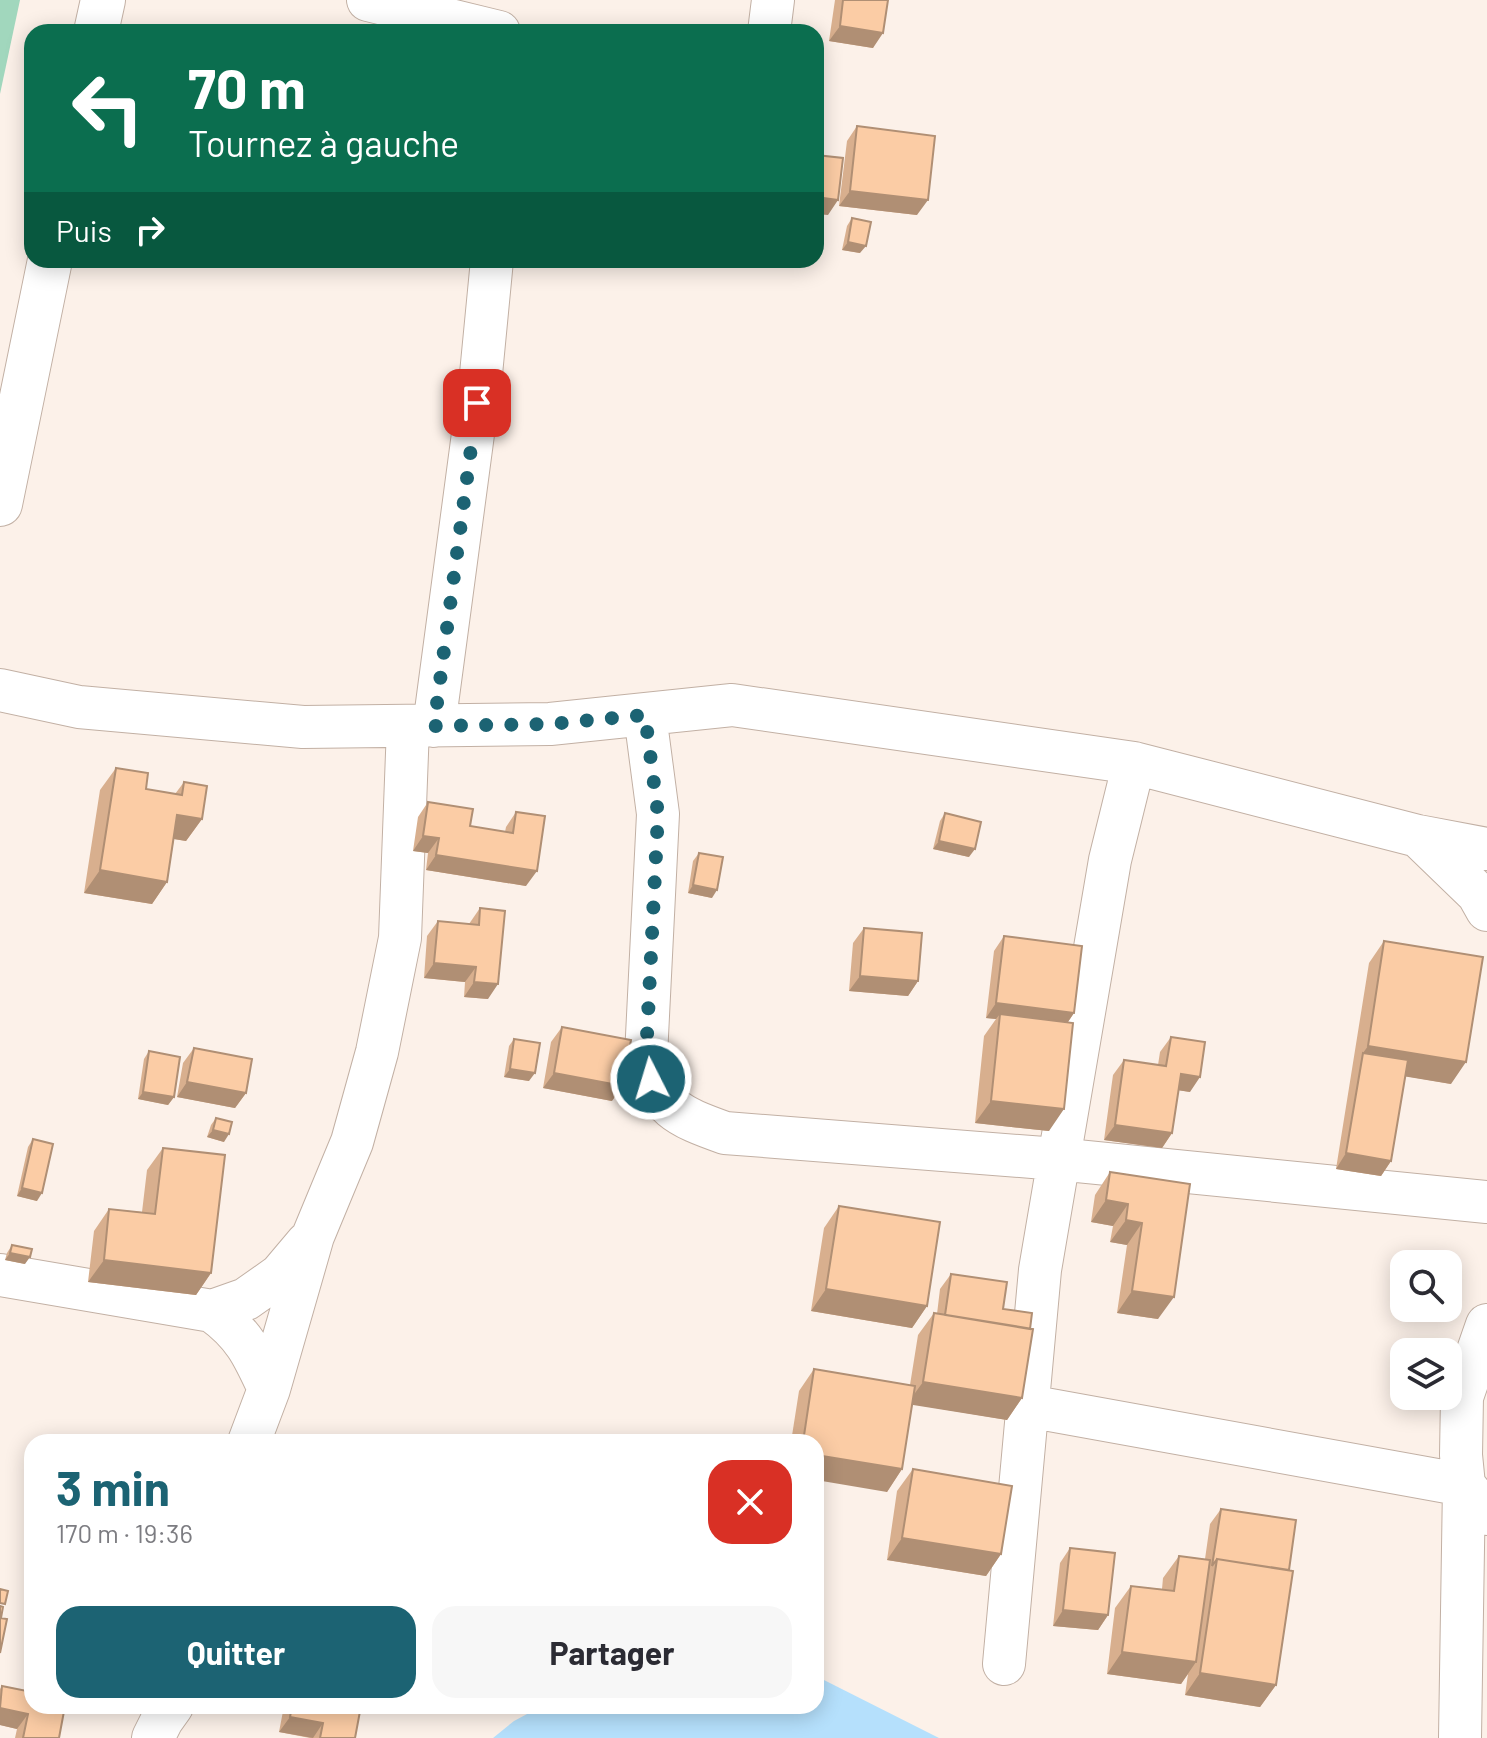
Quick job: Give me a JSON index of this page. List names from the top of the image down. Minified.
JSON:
{"page":{"turn":["70 m","Tournez à gauche"],"then":"Puis","heading":["3 min","170 m · 19:36"],"buttons":["Quitter","Partager"]}}
